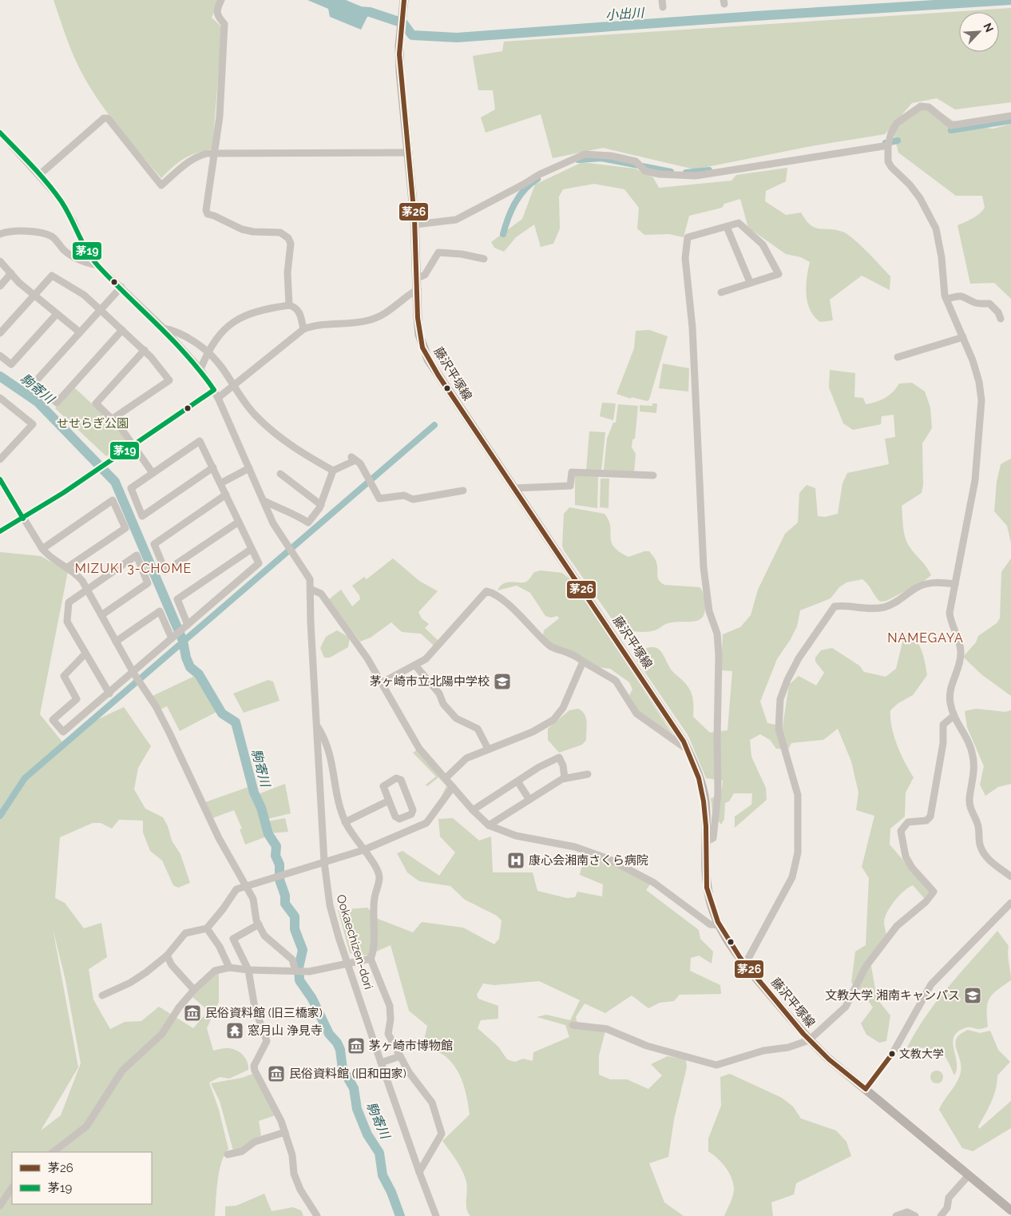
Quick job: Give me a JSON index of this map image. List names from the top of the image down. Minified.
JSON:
{"streets":{"main road":["藤沢平塚線"],"street":["Ookaechizen-dori"]},"districts":["MIZUKI 3-CHOME","NAMEGAYA"],"water":["小出川","駒寄川"],"parks":["せせらぎ公園"],"places":{"school or university":["茅ヶ崎市立北陽中学校","文教大学 湘南キャンパス"],"hospital":["康心会湘南さくら病院"],"museum":["民俗資料館 (旧三橋家)","茅ヶ崎市博物館","民俗資料館 (旧和田家)"],"temple":["窓月山 浄見寺"],"other":["文教大学"]},"lines":["transit line 茅26","transit line 茅19"],"legend":["茅26","茅19"],"north":"top right"}
